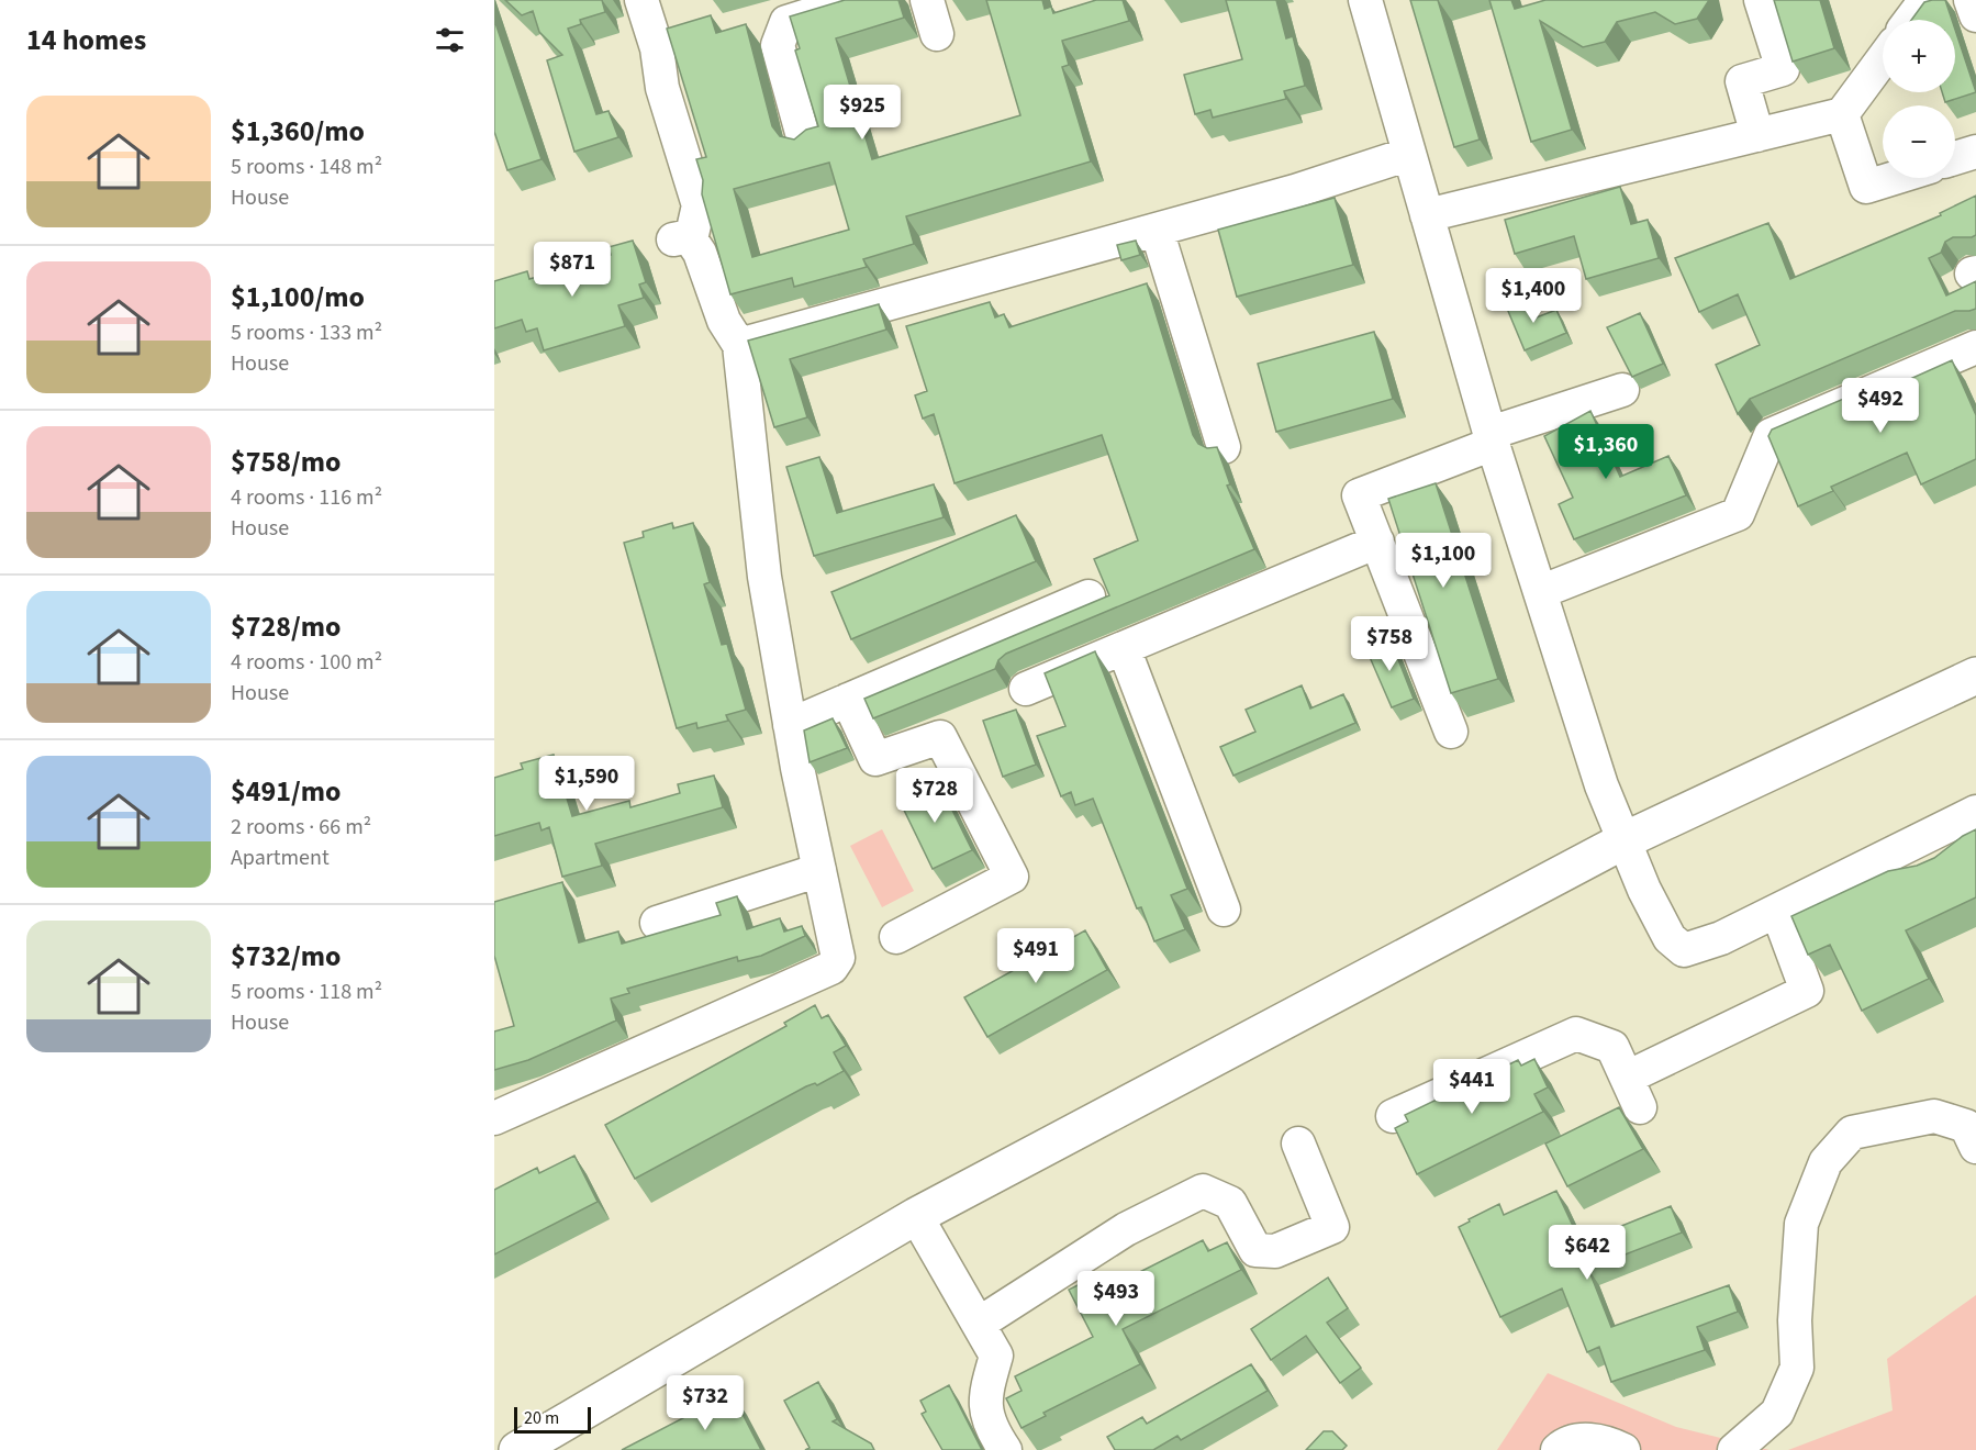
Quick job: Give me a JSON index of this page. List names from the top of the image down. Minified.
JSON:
{"scale_bar":"20 m","page":{"heading":"14 homes","map_buttons":["+","−"],"list":[{"name":"$1,360/mo","note":"5 rooms · 148 m² · House"},{"name":"$1,100/mo","note":"5 rooms · 133 m² · House"},{"name":"$758/mo","note":"4 rooms · 116 m² · House"},{"name":"$728/mo","note":"4 rooms · 100 m² · House"},{"name":"$491/mo","note":"2 rooms · 66 m² · Apartment"},{"name":"$732/mo","note":"5 rooms · 118 m² · House"}],"price":["$925","$871","$1,400","$492","$1,360","$1,100","$758","$1,590","$728","$491","$441","$642","$493","$732"],"scale":"20 m"}}
